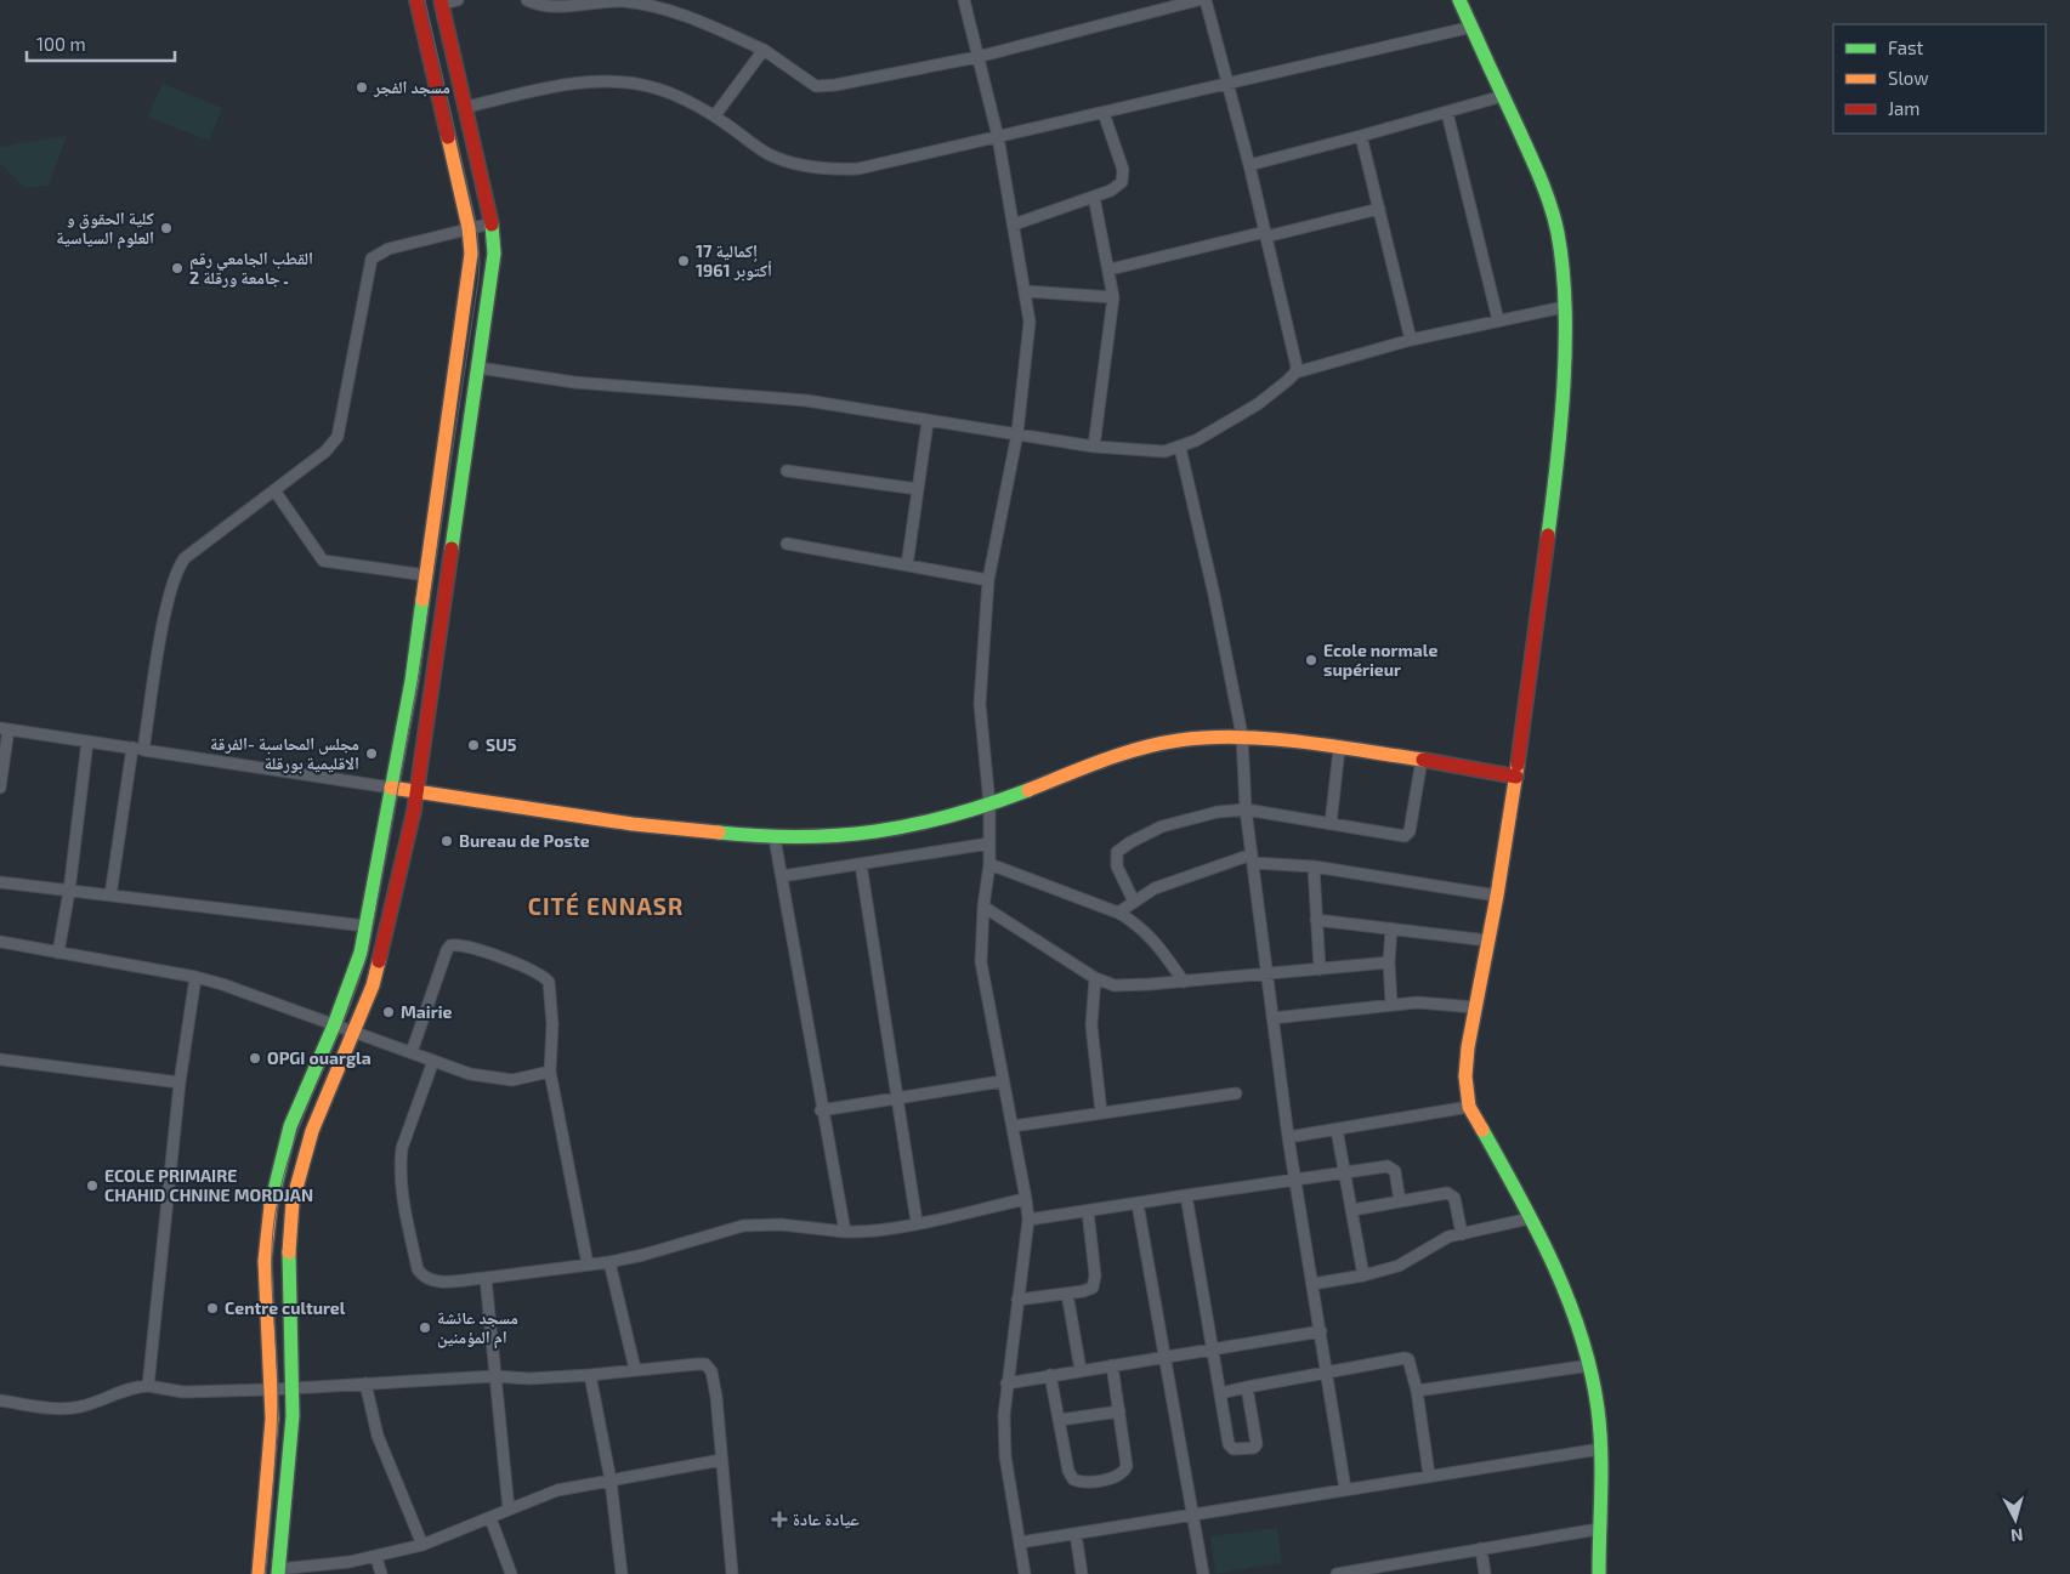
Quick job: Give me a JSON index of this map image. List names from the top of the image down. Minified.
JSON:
{"districts":["CITÉ ENNASR"],"places":{"other":["مسجد الفجر","كلية الحقوق و العلوم السياسية","إكمالية 17 أكتوبر 1961","القطب الجامعي رقم 2 ـ جامعة ورقلة","Ecole normale supérieur","SU5","مجلس المحاسبة -الفرقة الاقليمية بورقلة","Bureau de Poste","Mairie","OPGI ouargla","ECOLE PRIMAIRE CHAHID CHNINE MORDJAN","Centre culturel","مسجد عائشة ام المؤمنين"],"health":["عيادة عادة"]},"legend":["Fast","Slow","Jam"],"scale_bar":"100 m","north":"bottom"}
